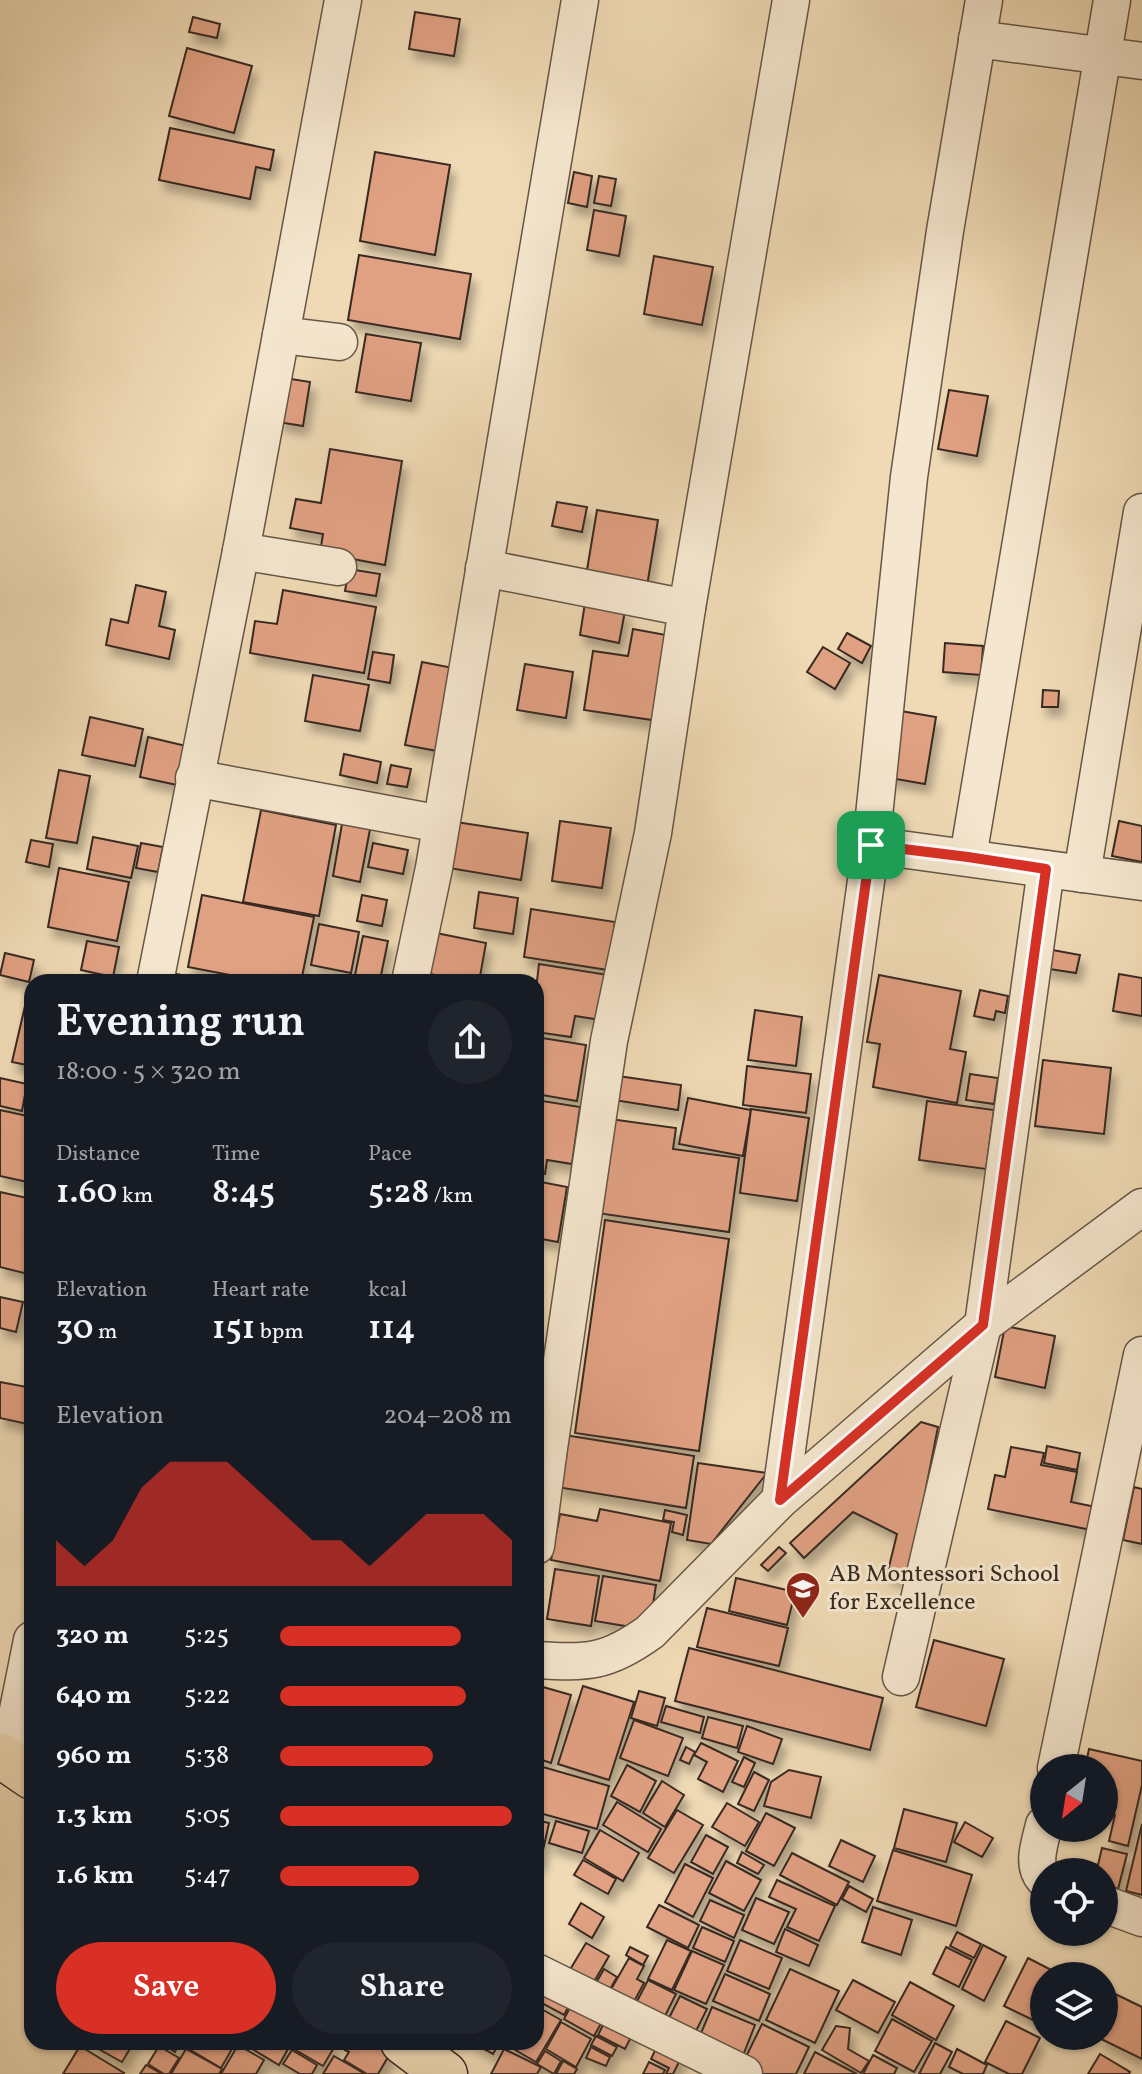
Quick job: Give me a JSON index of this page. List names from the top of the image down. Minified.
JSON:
{"places":{"school or university":["AB Montessori School for Excellence"]},"north":"bottom left","page":{"heading":["Evening run","18:00 · 5 × 320 m"],"stats":[["Distance","1.60 km"],["Time","8:45"],["Pace","5:28 /km"],["Elevation","30 m"],["Heart rate","151 bpm"],["kcal","114"]],"chart":["Elevation","204–208 m"],"list":[{"name":"320 m","note":"5:25"},{"name":"640 m","note":"5:22"},{"name":"960 m","note":"5:38"},{"name":"1.3 km","note":"5:05"},{"name":"1.6 km","note":"5:47"}],"buttons":["Save","Share"]}}
